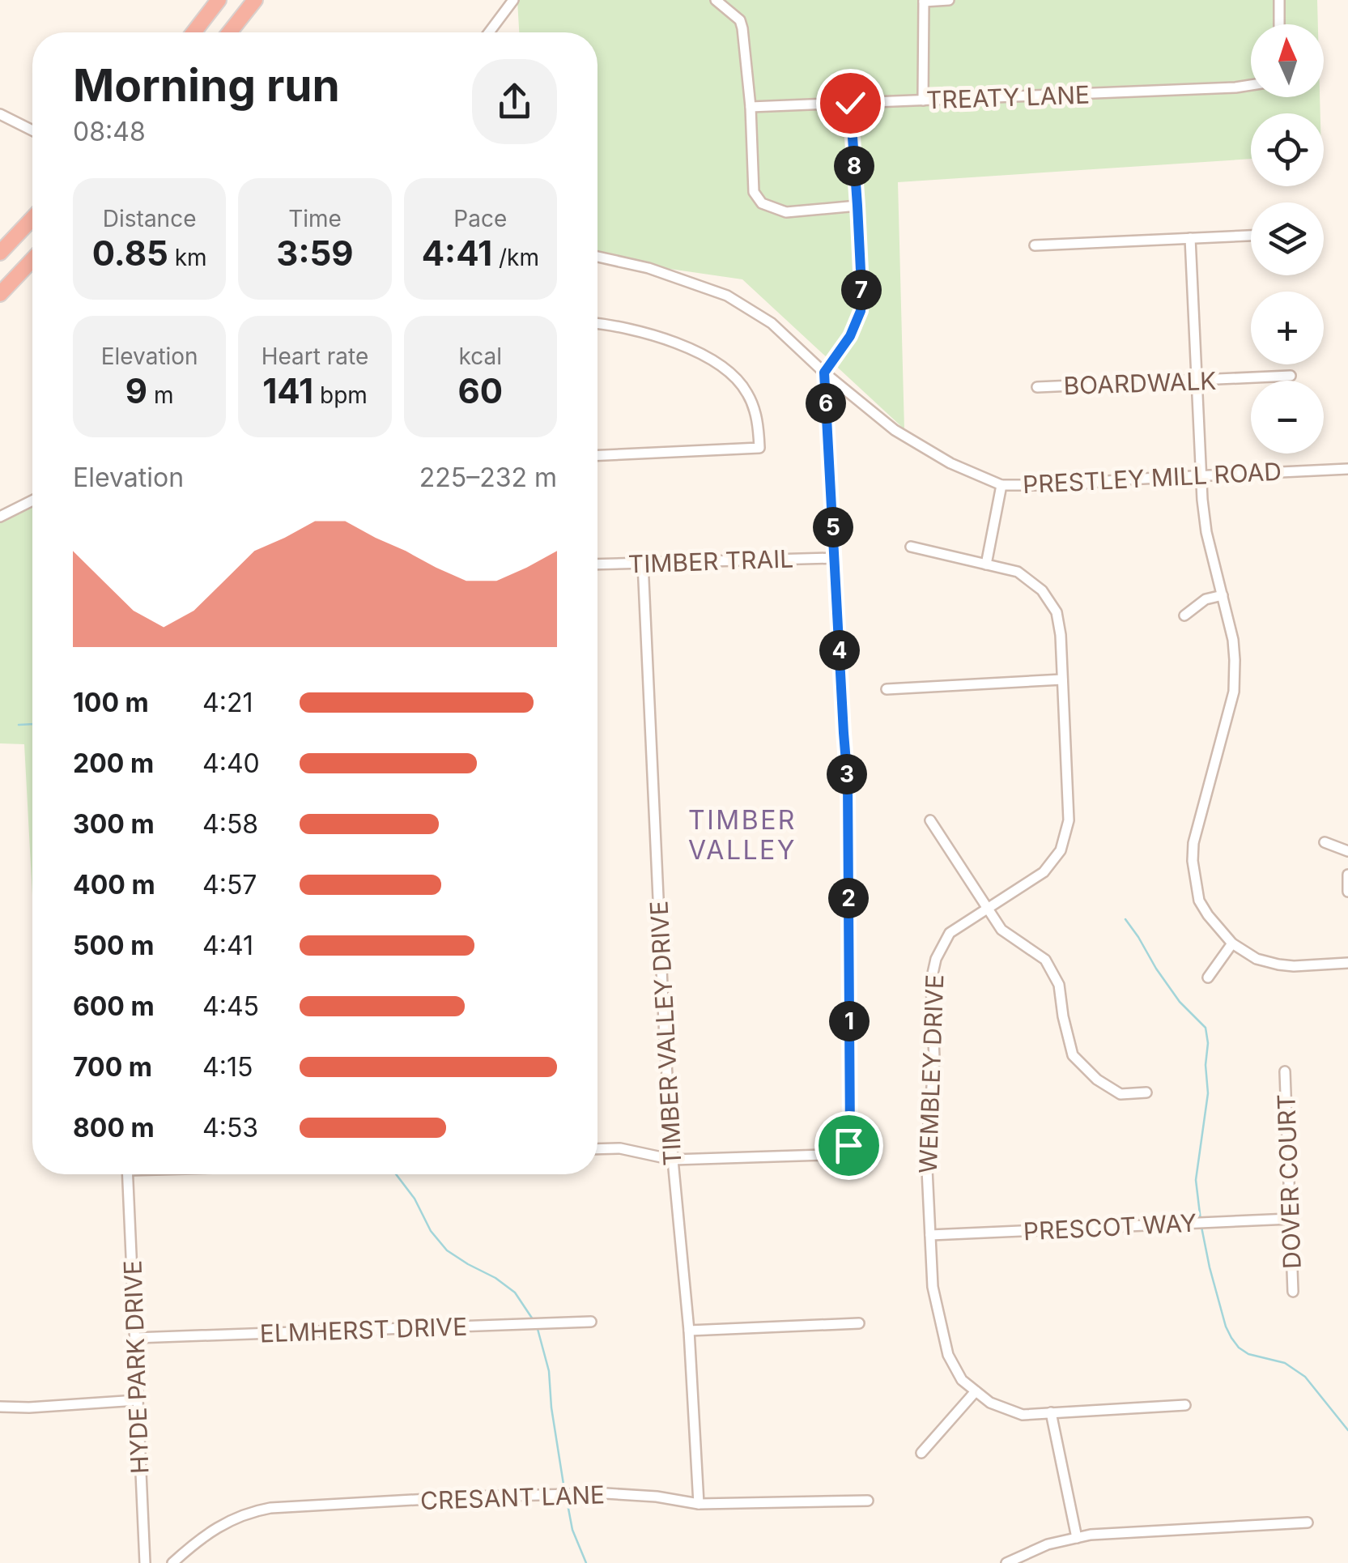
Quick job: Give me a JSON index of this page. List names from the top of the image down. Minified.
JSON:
{"streets":{"street":["TREATY LANE","BOARDWALK","PRESTLEY MILL ROAD","TIMBER TRAIL","TIMBER VALLEY DRIVE","WEMBLEY DRIVE","DOVER COURT","PRESCOT WAY","ELMHERST DRIVE","HYDE PARK DRIVE","CRESANT LANE"]},"crossings":[["TIMBER TRAIL","TIMBER VALLEY DRIVE"],["TIMBER VALLEY DRIVE","CRESANT LANE"],["WEMBLEY DRIVE","PRESCOT WAY"],["DOVER COURT","PRESCOT WAY"],["ELMHERST DRIVE","HYDE PARK DRIVE"]],"districts":["TIMBER VALLEY"],"north":"top","page":{"map_buttons":["+","−"],"heading":["Morning run","08:48"],"pins":["8","7","6","5","4","3","2","1"],"stats":[["Distance","0.85 km"],["Time","3:59"],["Pace","4:41 /km"],["Elevation","9 m"],["Heart rate","141 bpm"],["kcal","60"]],"chart":["Elevation","225–232 m"],"list":[{"name":"100 m","note":"4:21"},{"name":"200 m","note":"4:40"},{"name":"300 m","note":"4:58"},{"name":"400 m","note":"4:57"},{"name":"500 m","note":"4:41"},{"name":"600 m","note":"4:45"},{"name":"700 m","note":"4:15"},{"name":"800 m","note":"4:53"}]}}
